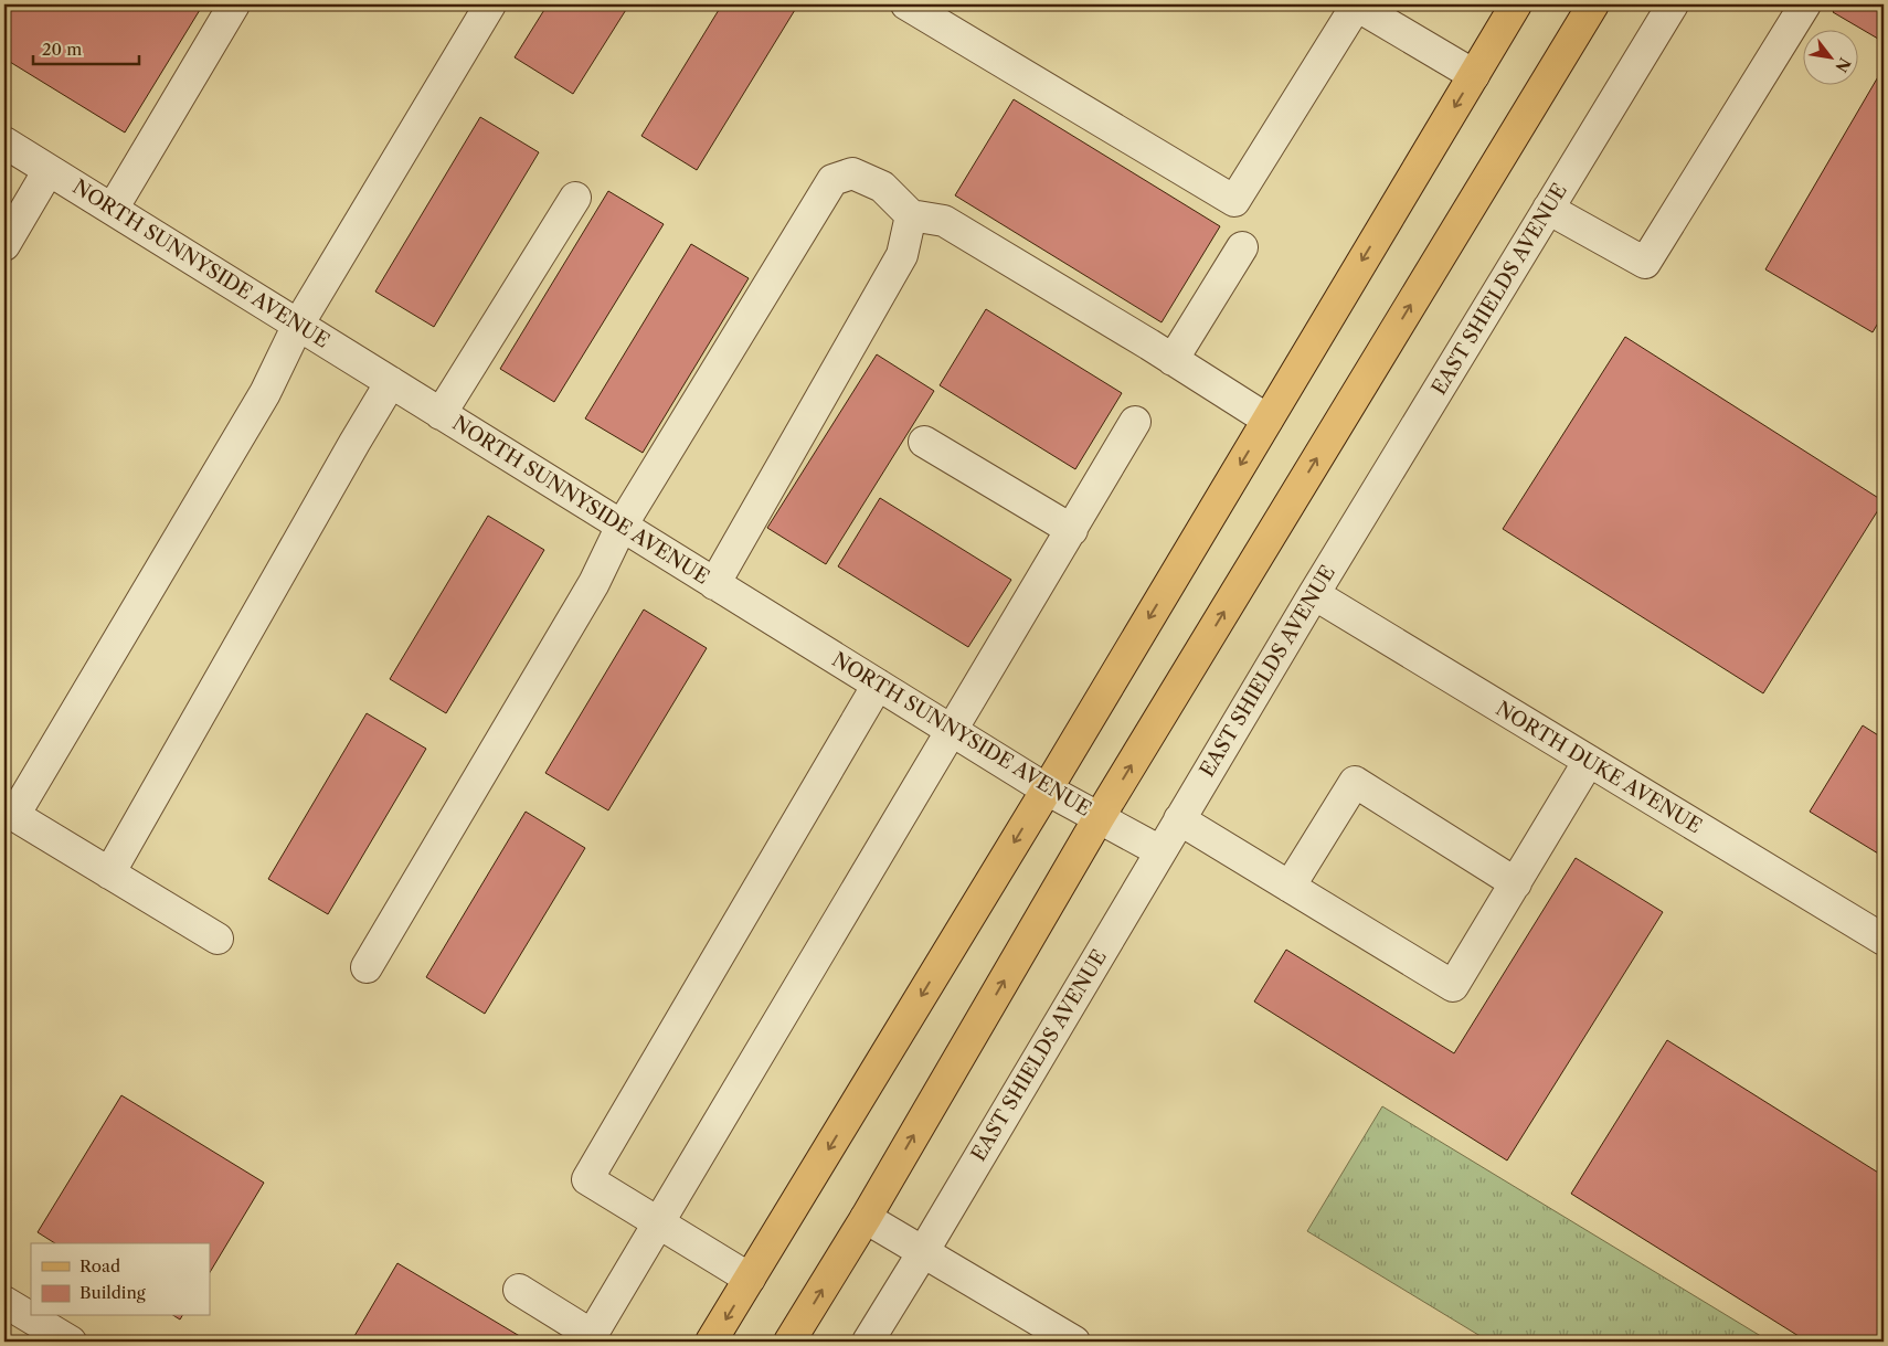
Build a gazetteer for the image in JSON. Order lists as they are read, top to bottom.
{
  "streets": {
    "street": ["NORTH SUNNYSIDE AVENUE", "EAST SHIELDS AVENUE", "NORTH DUKE AVENUE"]
  },
  "crossings": [
    ["NORTH SUNNYSIDE AVENUE", "EAST SHIELDS AVENUE"],
    ["EAST SHIELDS AVENUE", "NORTH DUKE AVENUE"]
  ],
  "legend": ["Road", "Building"],
  "scale_bar": "20 m",
  "north": "bottom right"
}
